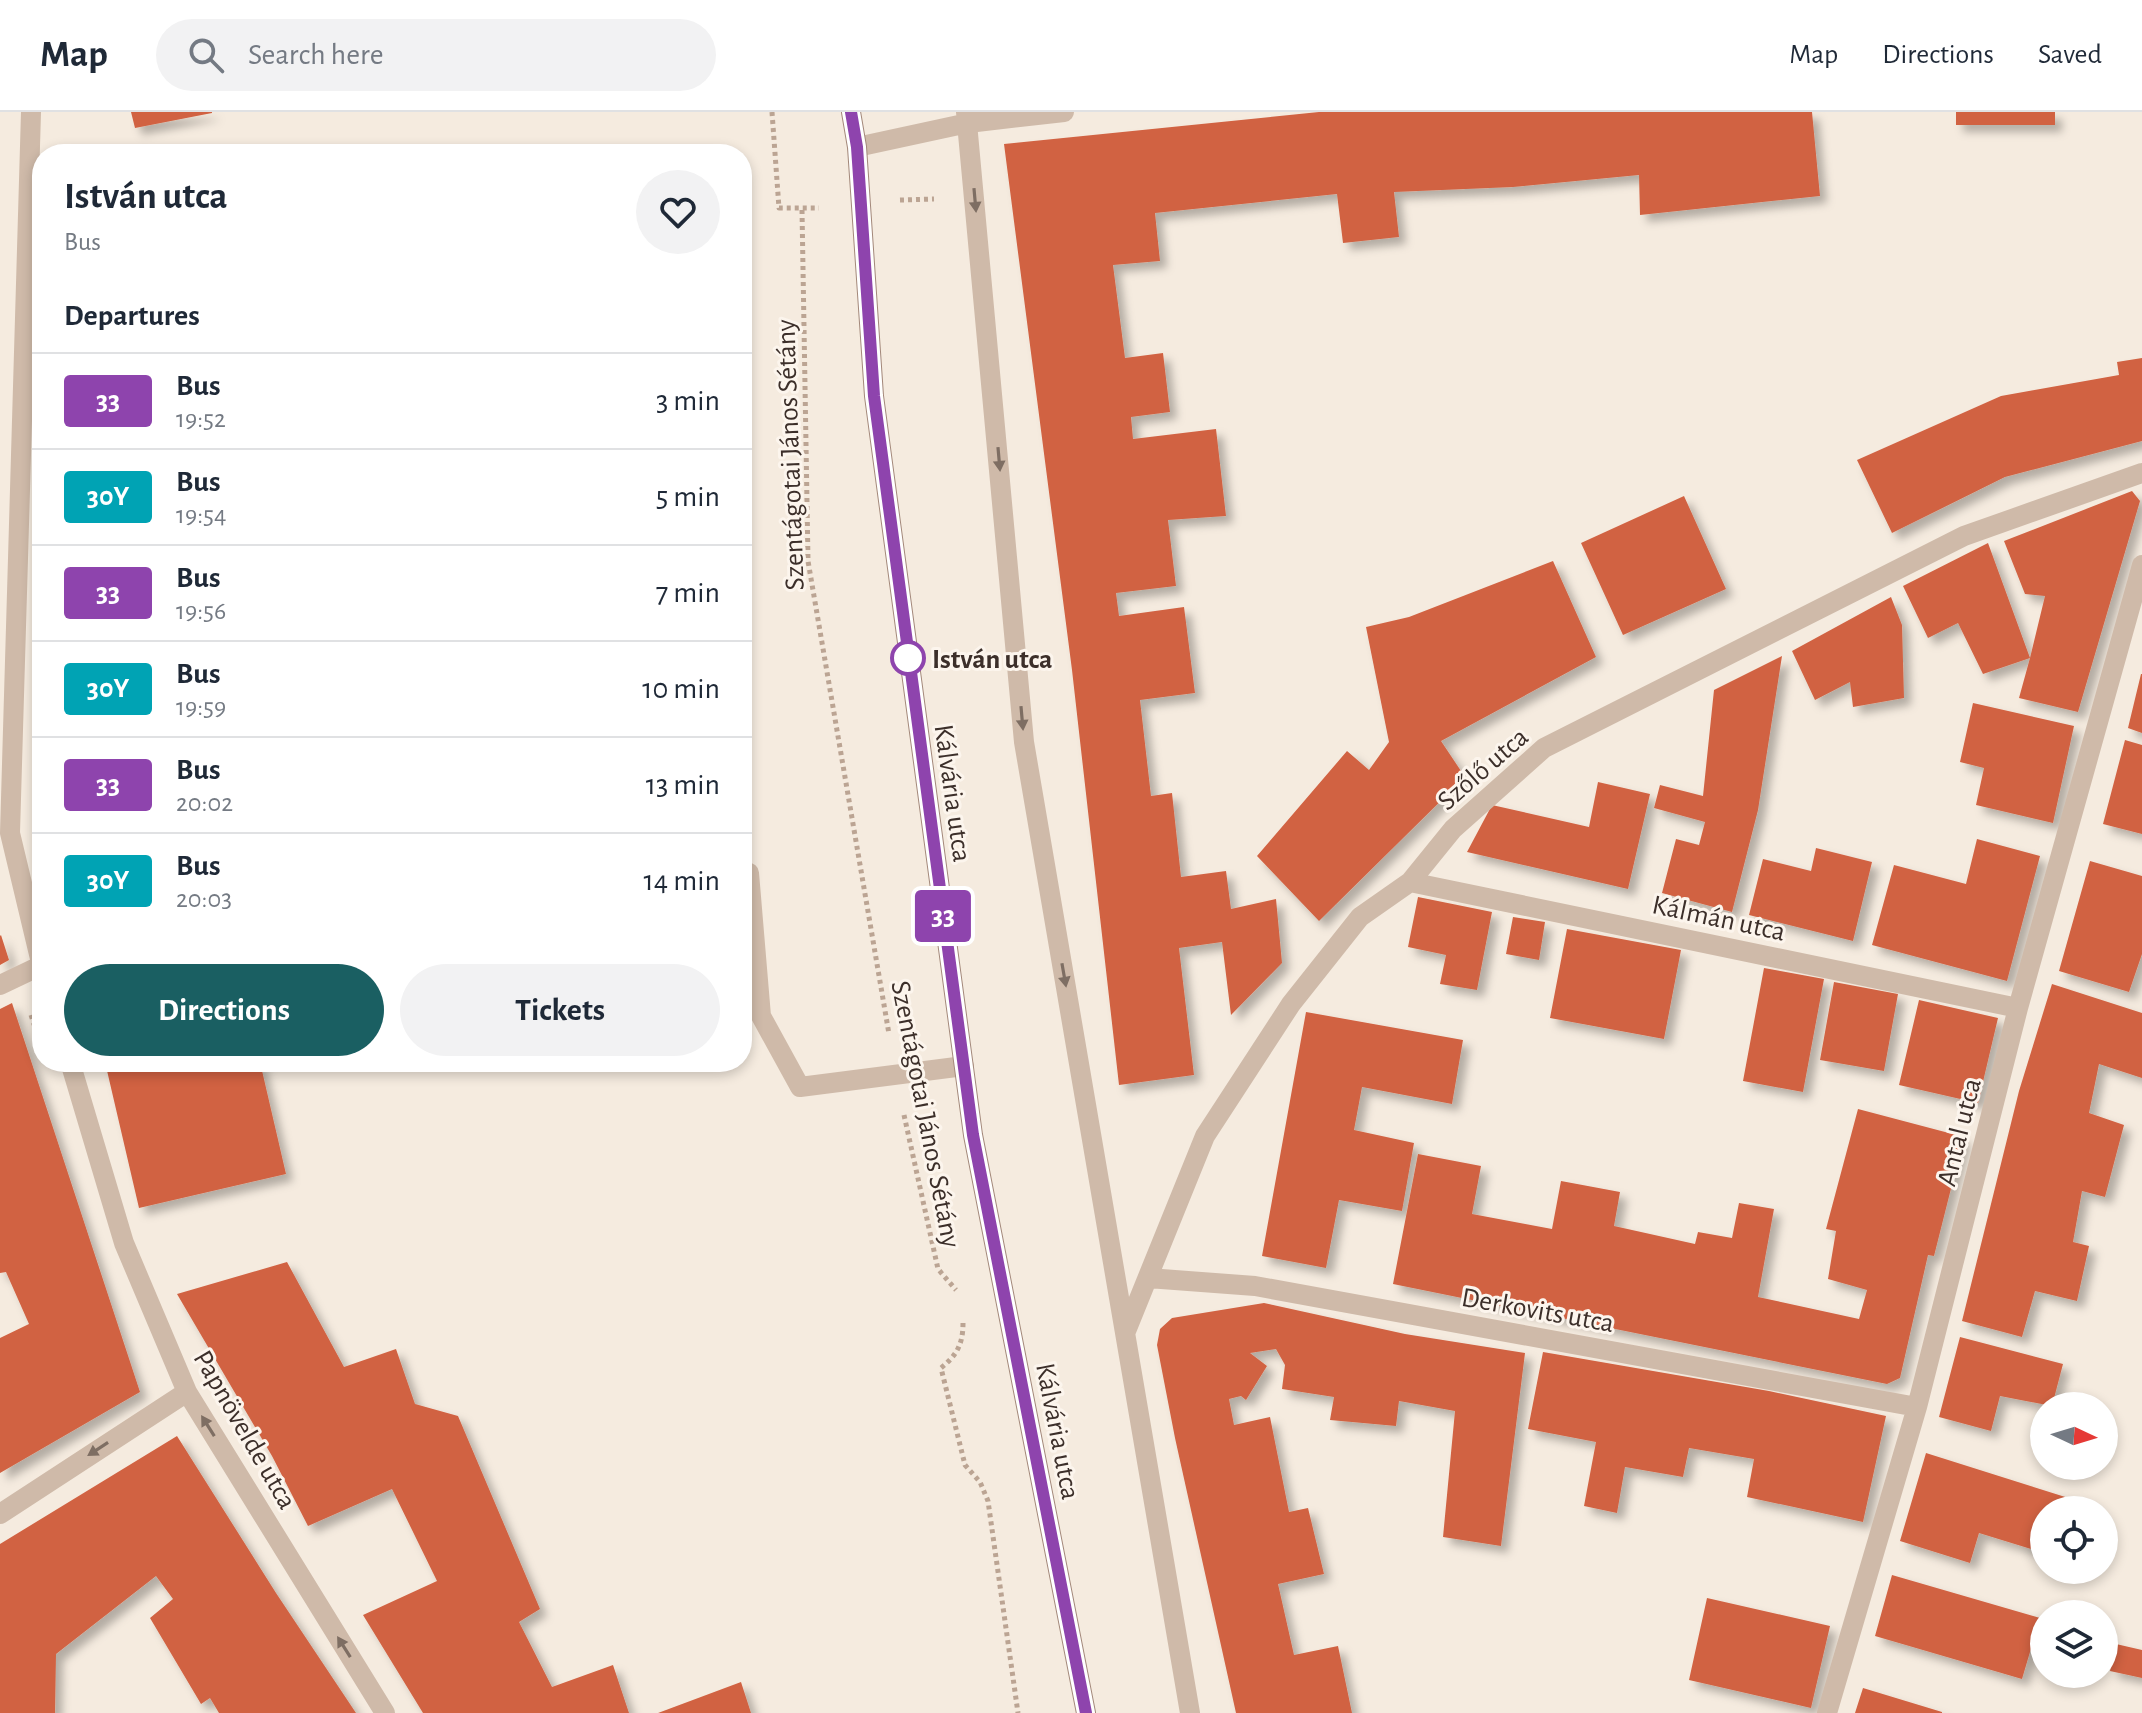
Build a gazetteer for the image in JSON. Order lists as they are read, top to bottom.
{
  "streets": {
    "street": [
      "Szőlő utca",
      "Kálvária utca",
      "Kálmán utca",
      "Antal utca",
      "Derkovits utca",
      "Papnövelde utca"
    ],
    "path": ["Szentágotai János Sétány"]
  },
  "crossings": [
    ["Szőlő utca", "Kálmán utca"],
    ["Szőlő utca", "Derkovits utca"],
    ["Kálmán utca", "Antal utca"],
    ["Antal utca", "Derkovits utca"]
  ],
  "one_way": ["Papnövelde utca"],
  "places": ["István utca"],
  "lines": ["bus line 33"],
  "north": "right",
  "page": {
    "header": "Map",
    "search": "Search here",
    "nav": ["Map", "Directions", "Saved"],
    "on_map": "33",
    "heading": [
      ["István utca", "Bus"],
      "Departures"
    ],
    "list": [
      {
        "mark": "33",
        "name": "Bus",
        "note": "19:52",
        "value": "3 min"
      },
      {
        "mark": "30Y",
        "name": "Bus",
        "note": "19:54",
        "value": "5 min"
      },
      {
        "mark": "33",
        "name": "Bus",
        "note": "19:56",
        "value": "7 min"
      },
      {
        "mark": "30Y",
        "name": "Bus",
        "note": "19:59",
        "value": "10 min"
      },
      {
        "mark": "33",
        "name": "Bus",
        "note": "20:02",
        "value": "13 min"
      },
      {
        "mark": "30Y",
        "name": "Bus",
        "note": "20:03",
        "value": "14 min"
      }
    ],
    "buttons": ["Directions", "Tickets"]
  }
}
